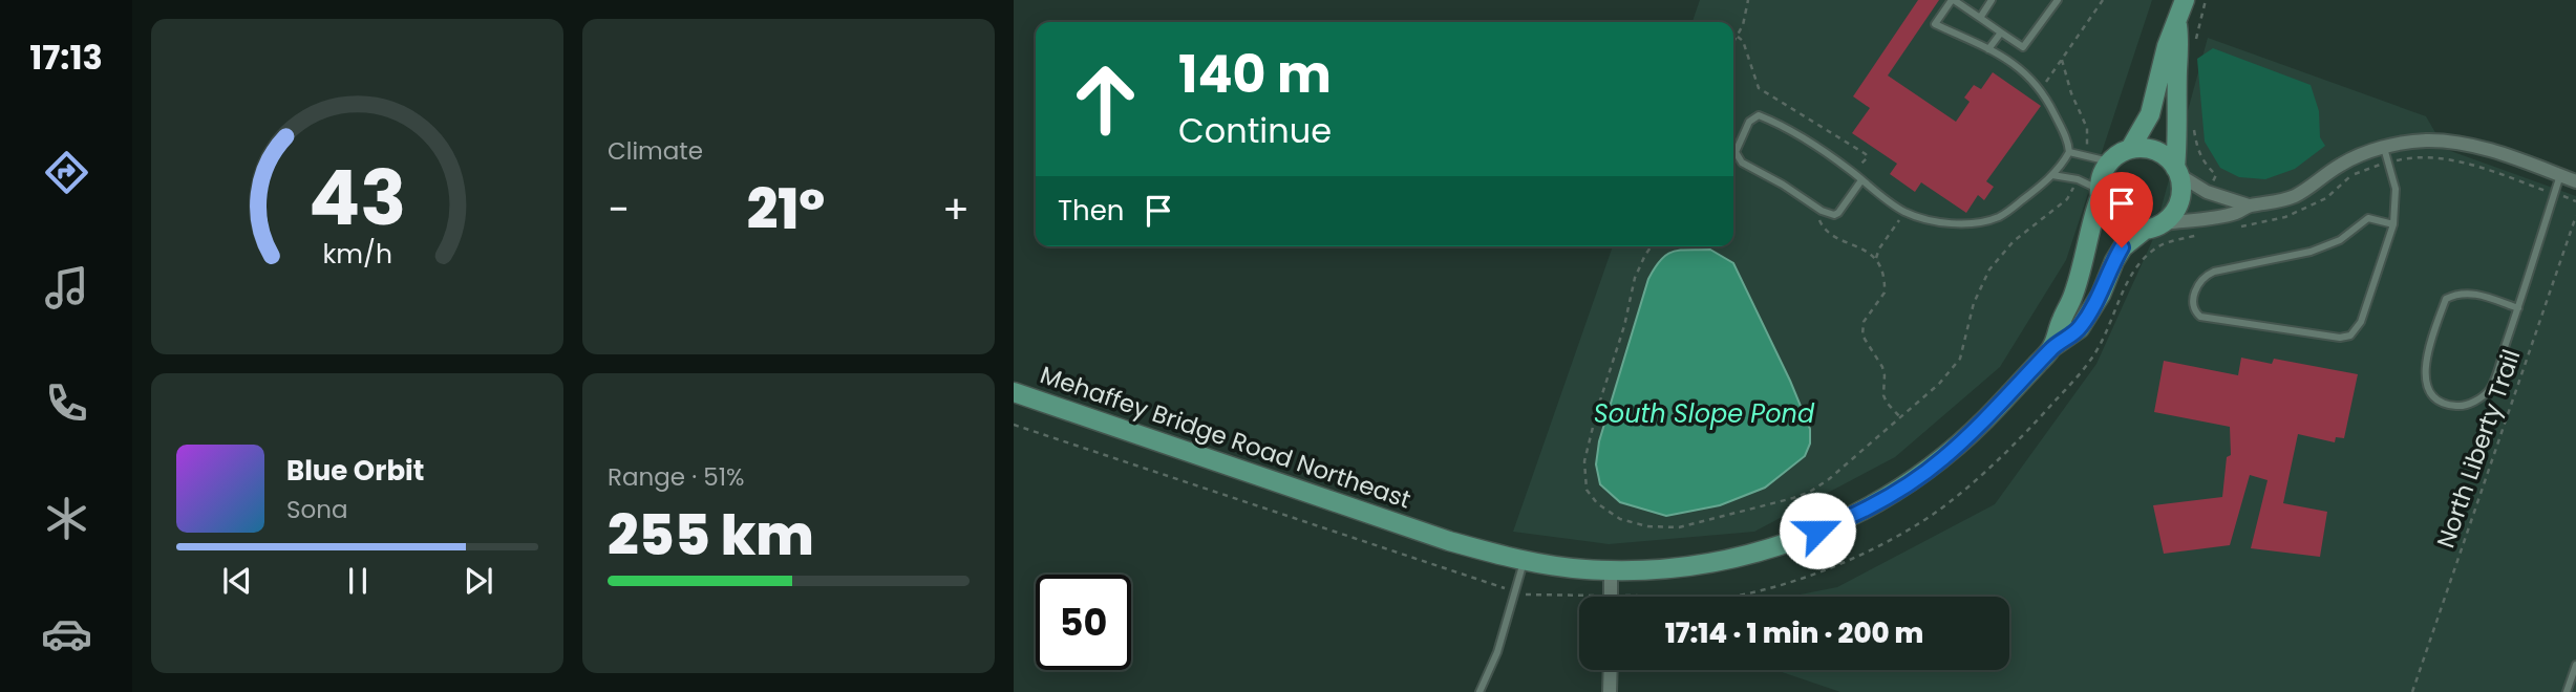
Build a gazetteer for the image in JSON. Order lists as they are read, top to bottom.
{
  "streets": {
    "main road": ["Mehaffey Bridge Road Northeast"],
    "path": ["North Liberty Trail"]
  },
  "water": ["South Slope Pond"],
  "page": {
    "tabs": "17:13",
    "tile": [
      "Climate",
      ["Range · 51%", "255 km"]
    ],
    "turn": ["140 m", "Continue"],
    "then": "Then",
    "heat": ["−", "21°", "+"],
    "song": ["Blue Orbit", "Sona"],
    "limit": "50",
    "trip": "17:14 · 1 min · 200 m",
    "gauge": ["43", "km/h"]
  }
}
